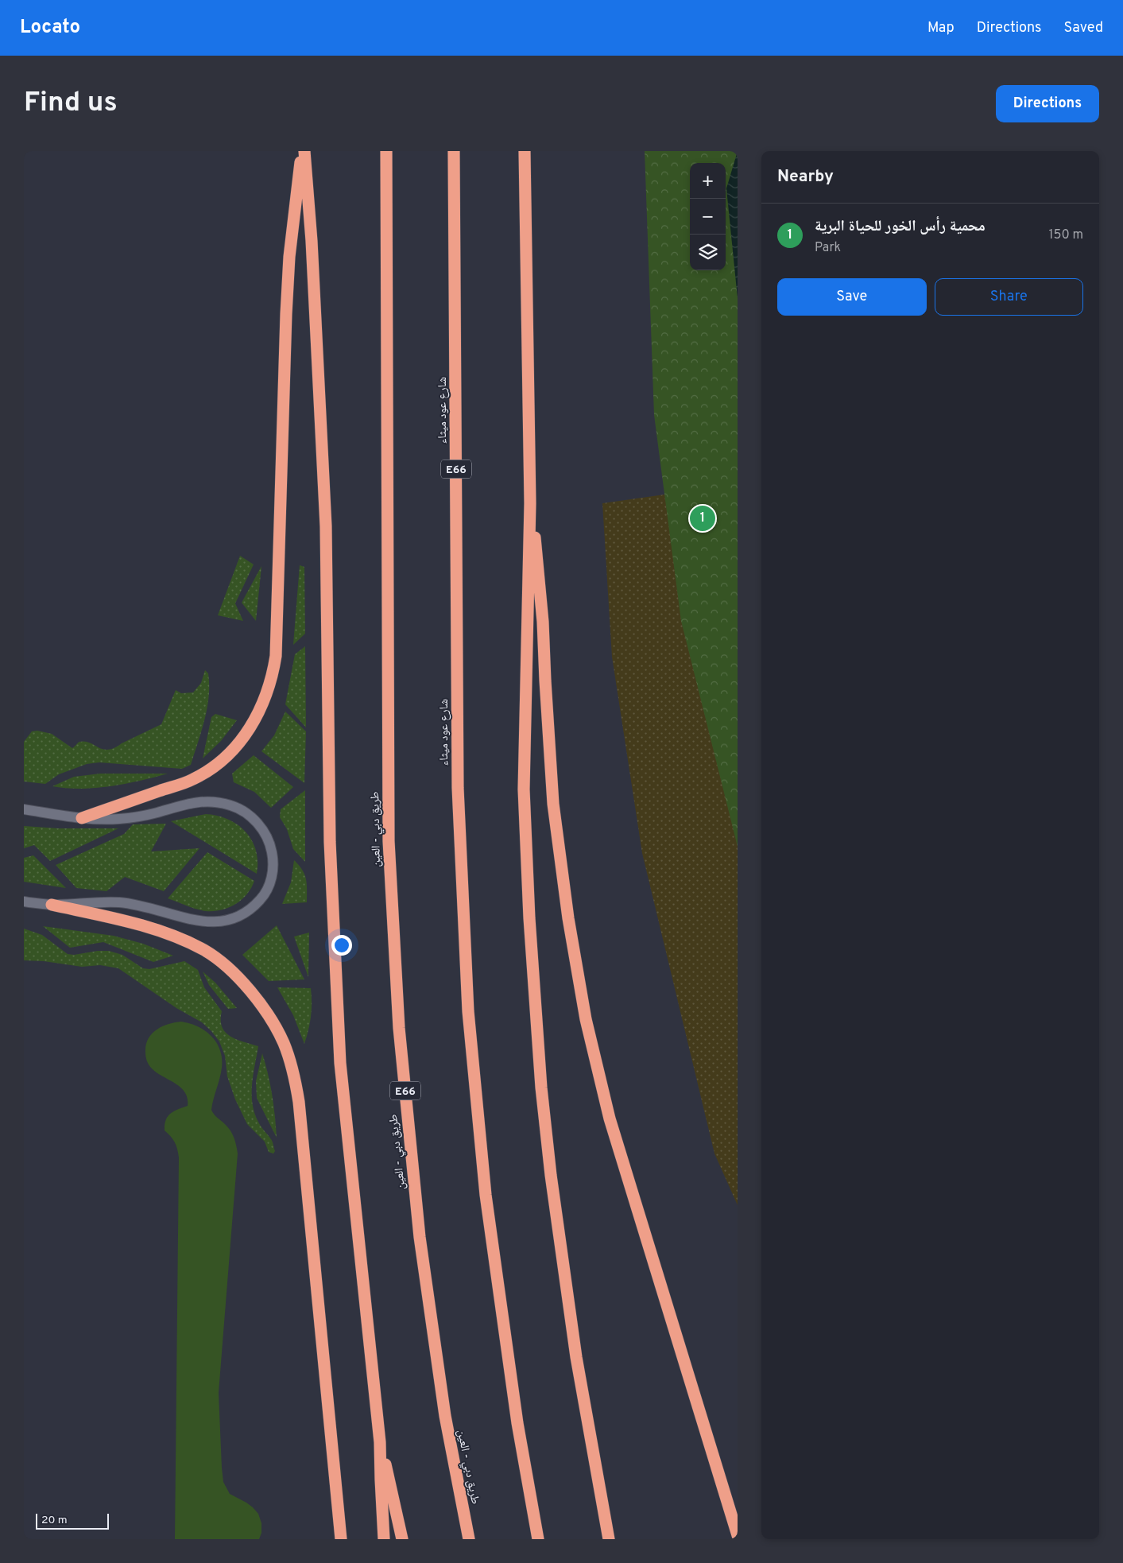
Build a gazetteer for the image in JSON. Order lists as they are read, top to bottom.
{
  "streets": {
    "highway": ["شارع عود ميثاء", "E66", "طريق دبي - العين"]
  },
  "scale_bar": "20 m",
  "page": {
    "header": "Locato",
    "nav": ["Map", "Directions", "Saved"],
    "buttons": [
      "Directions",
      ["Save", "Share"]
    ],
    "title": "Find us",
    "heading": "Nearby",
    "map_buttons": ["+", "−"],
    "list": [
      {
        "mark": "1",
        "name": "محمية رأس الخور للحياة البرية",
        "note": "Park",
        "value": "150 m"
      }
    ],
    "pins": "1",
    "scale": "20 m"
  }
}
